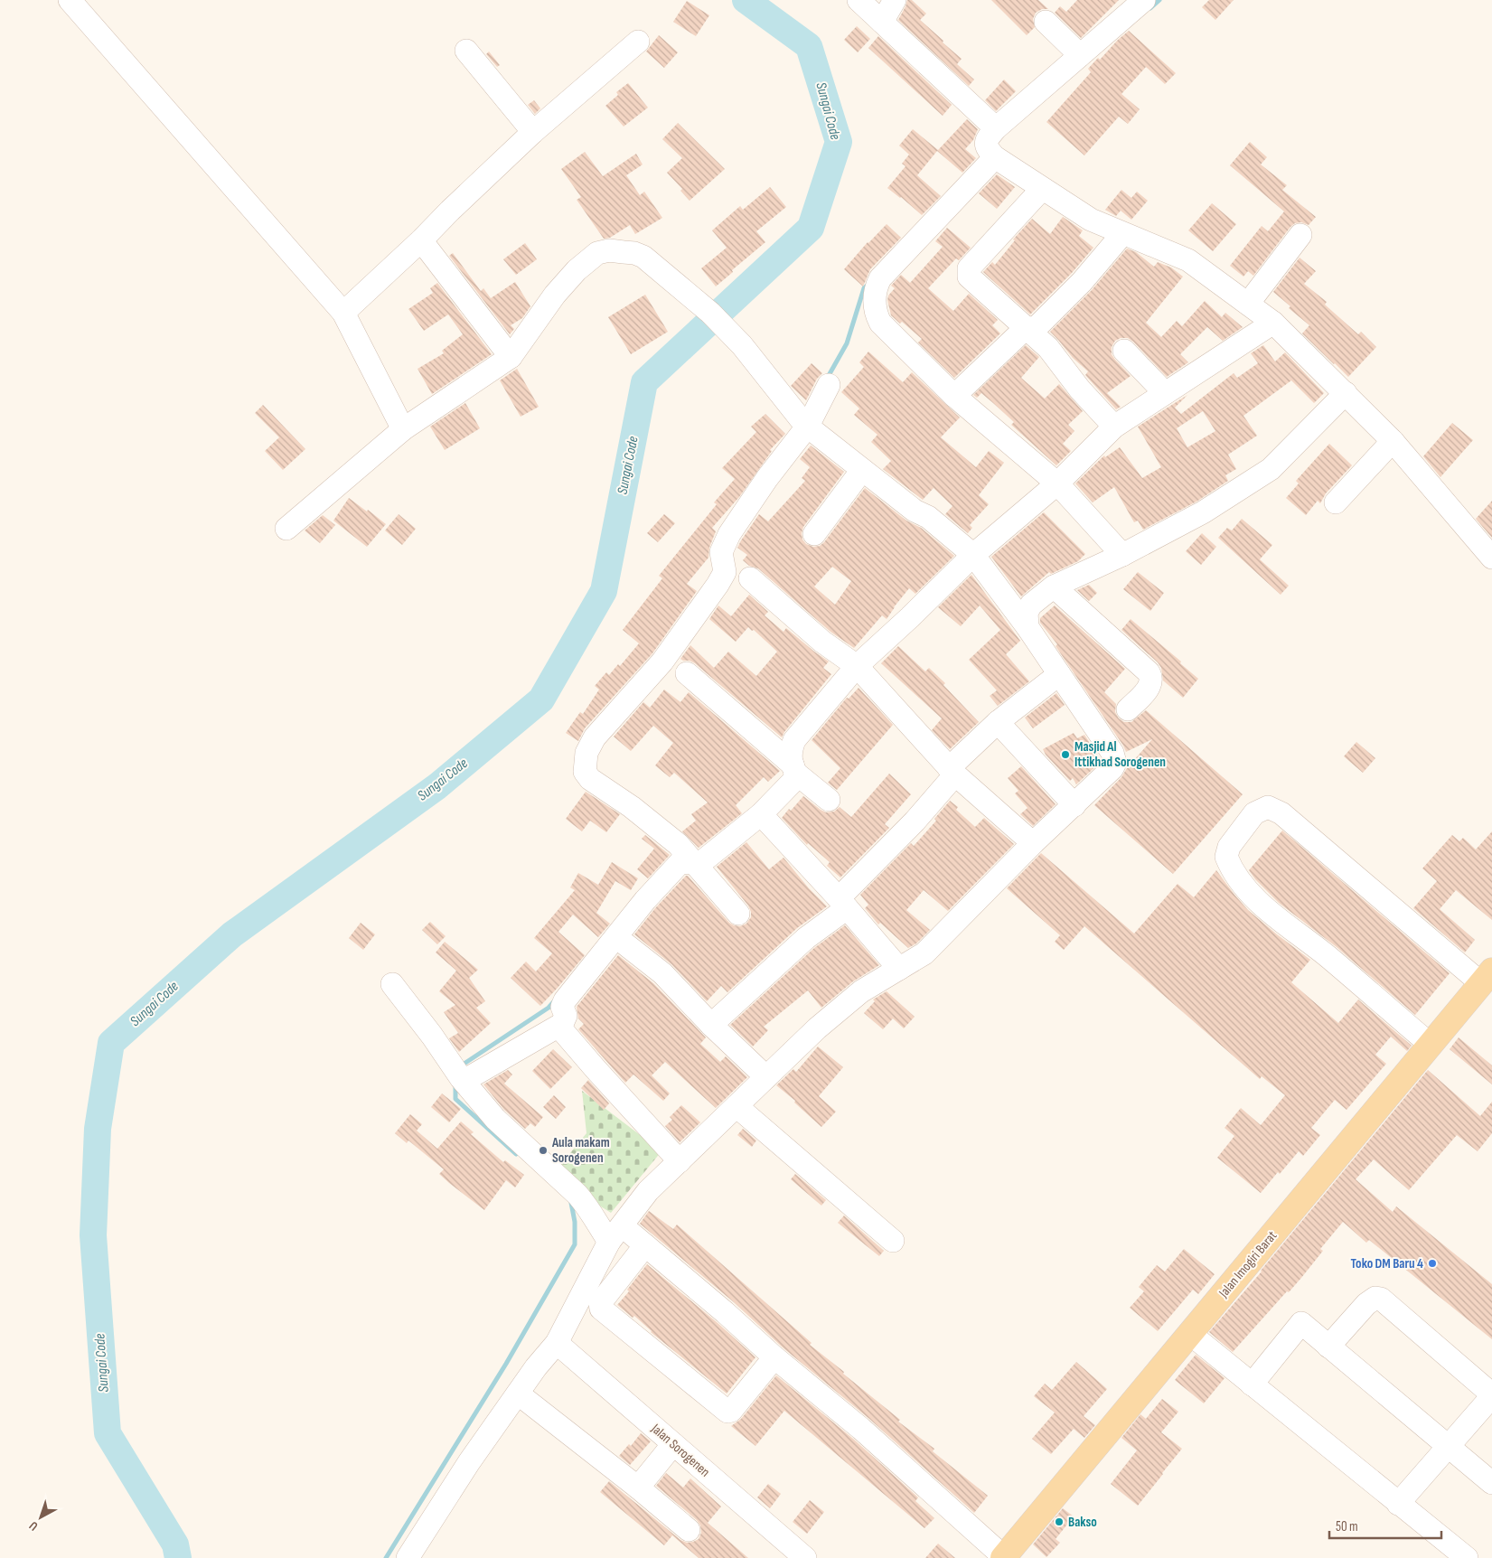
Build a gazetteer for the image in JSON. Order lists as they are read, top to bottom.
{
  "streets": {
    "main road": ["Jalan Imogiri Barat"],
    "street": ["Jalan Sorogenen"]
  },
  "water": ["Sungai Code"],
  "places": [
    "Masjid Al Ittikhad Sorogenen",
    "Aula makam Sorogenen",
    "Toko DM Baru 4",
    "Bakso"
  ],
  "scale_bar": "50 m",
  "north": "bottom left"
}
